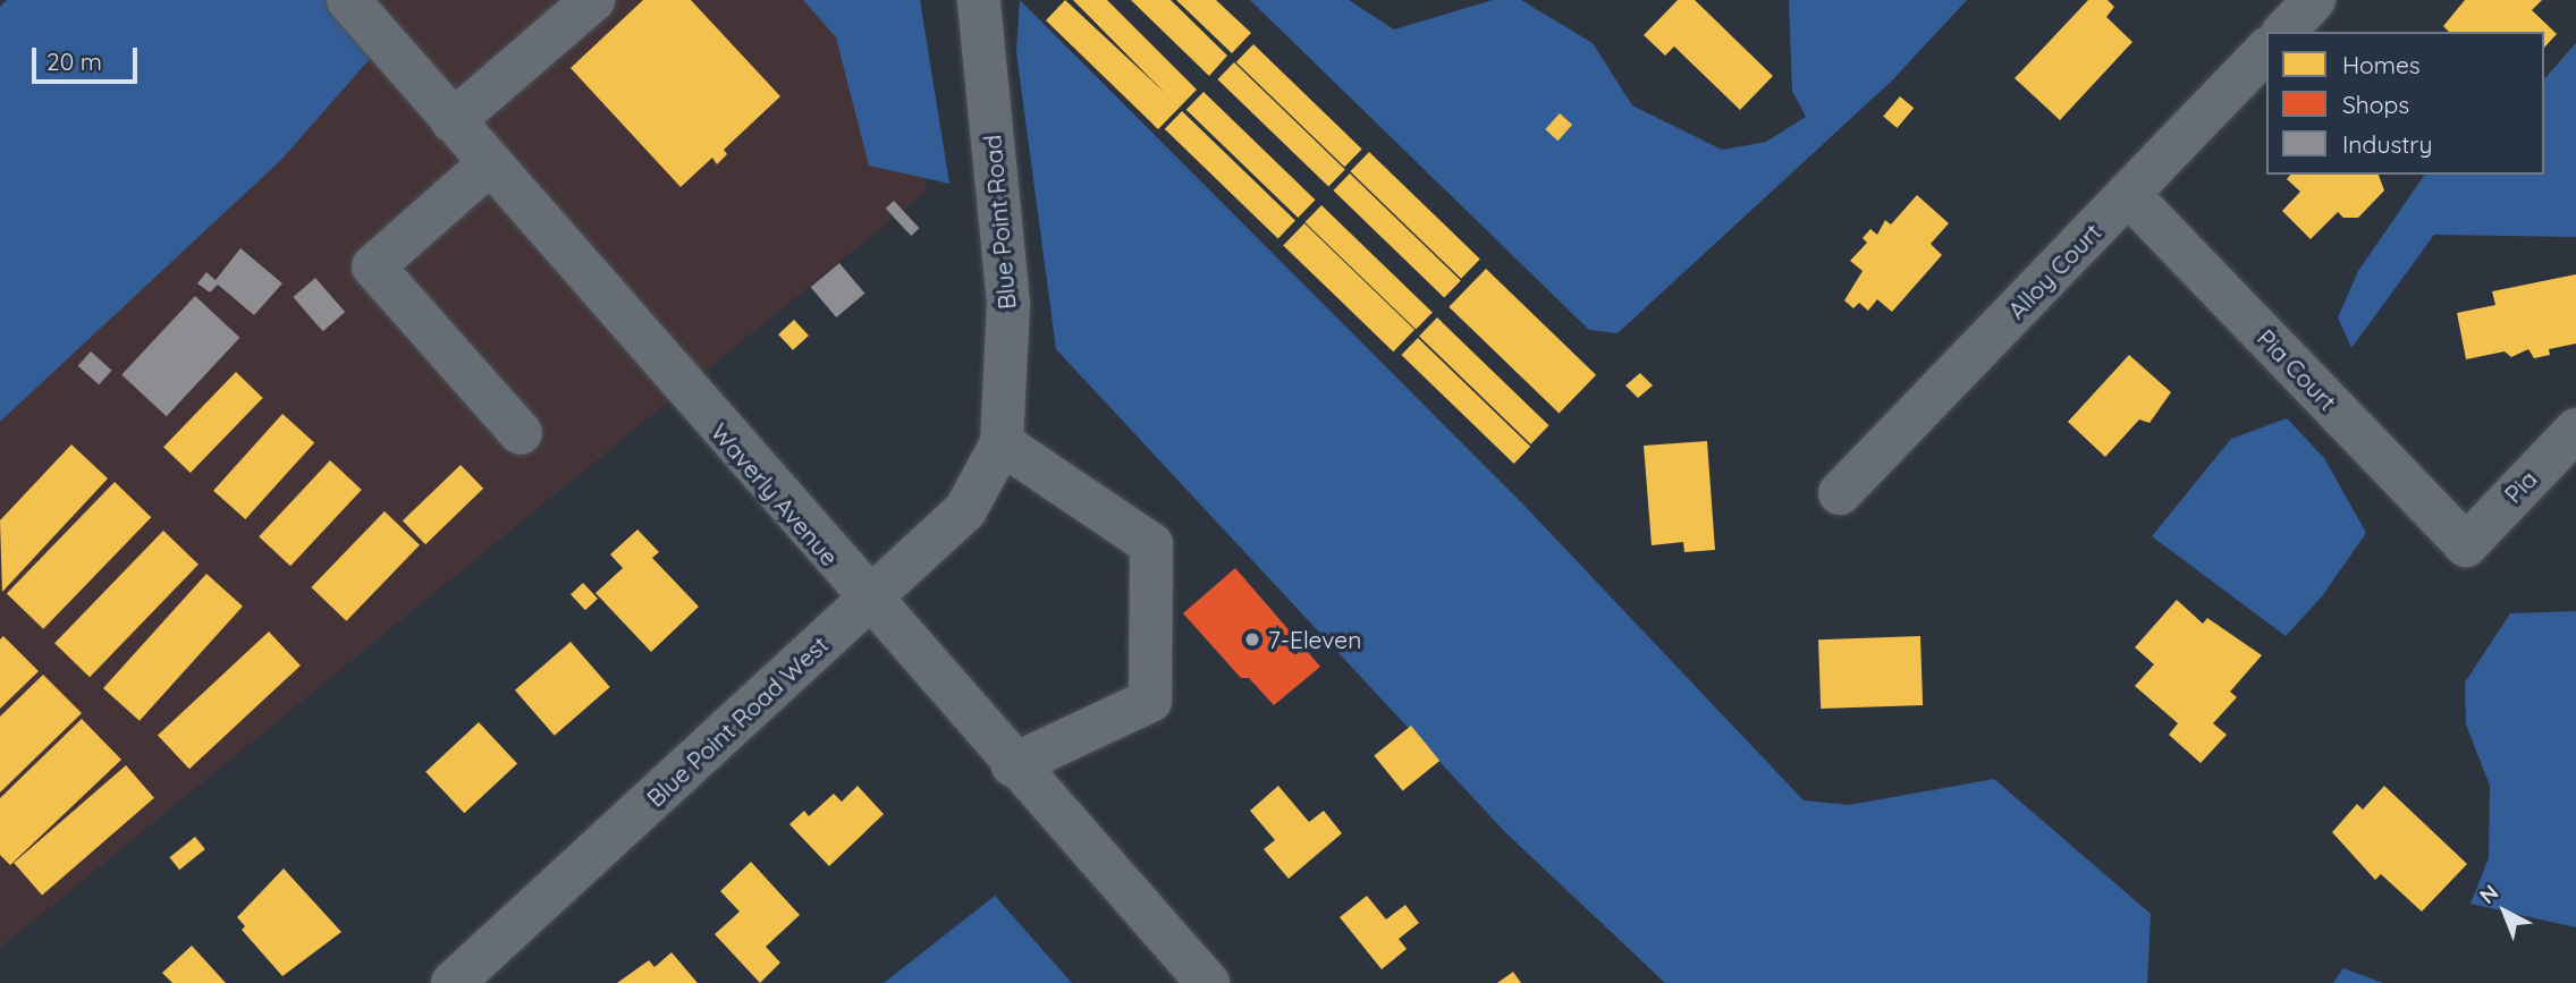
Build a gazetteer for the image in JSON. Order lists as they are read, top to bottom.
{
  "streets": {
    "street": [
      "Blue Point Road",
      "Alloy Court",
      "Pia Court",
      "Pia",
      "Waverly Avenue",
      "Blue Point Road West"
    ]
  },
  "crossings": [
    ["Blue Point Road", "Blue Point Road West"],
    ["Alloy Court", "Pia Court"],
    ["Pia Court", "Pia"],
    ["Waverly Avenue", "Blue Point Road West"]
  ],
  "places": ["7-Eleven"],
  "legend": ["Homes", "Shops", "Industry"],
  "scale_bar": "20 m",
  "north": "top left"
}
